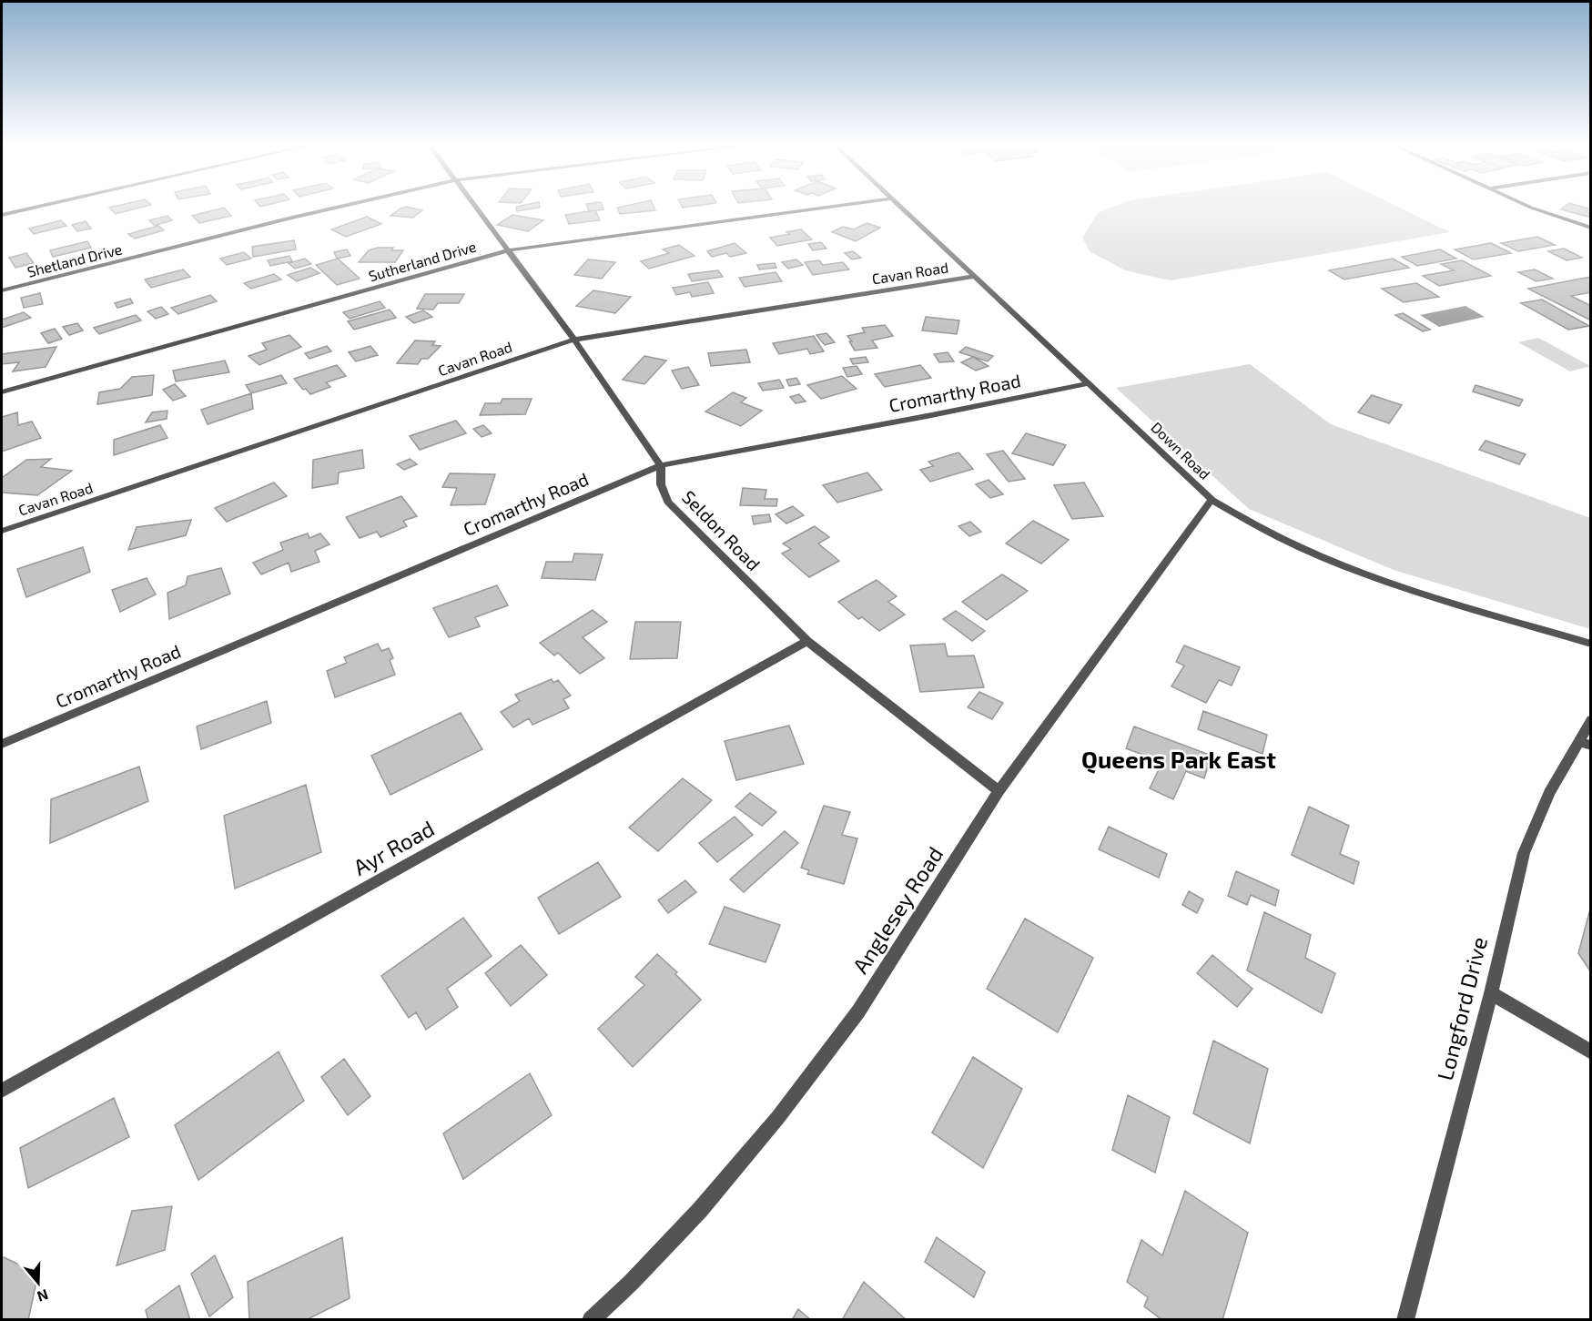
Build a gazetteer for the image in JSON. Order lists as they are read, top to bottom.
{
  "streets": {
    "street": [
      "Shetland Drive",
      "Sutherland Drive",
      "Cavan Road",
      "Cromarthy Road",
      "Down Road",
      "Seldon Road",
      "Ayr Road",
      "Anglesey Road",
      "Longford Drive"
    ]
  },
  "crossings": [
    ["Sutherland Drive", "Seldon Road"],
    ["Cavan Road", "Down Road"],
    ["Cavan Road", "Seldon Road"],
    ["Cromarthy Road", "Down Road"],
    ["Cromarthy Road", "Seldon Road"],
    ["Down Road", "Anglesey Road"],
    ["Seldon Road", "Ayr Road"],
    ["Seldon Road", "Anglesey Road"]
  ],
  "districts": ["Queens Park East"],
  "north": "bottom"
}
